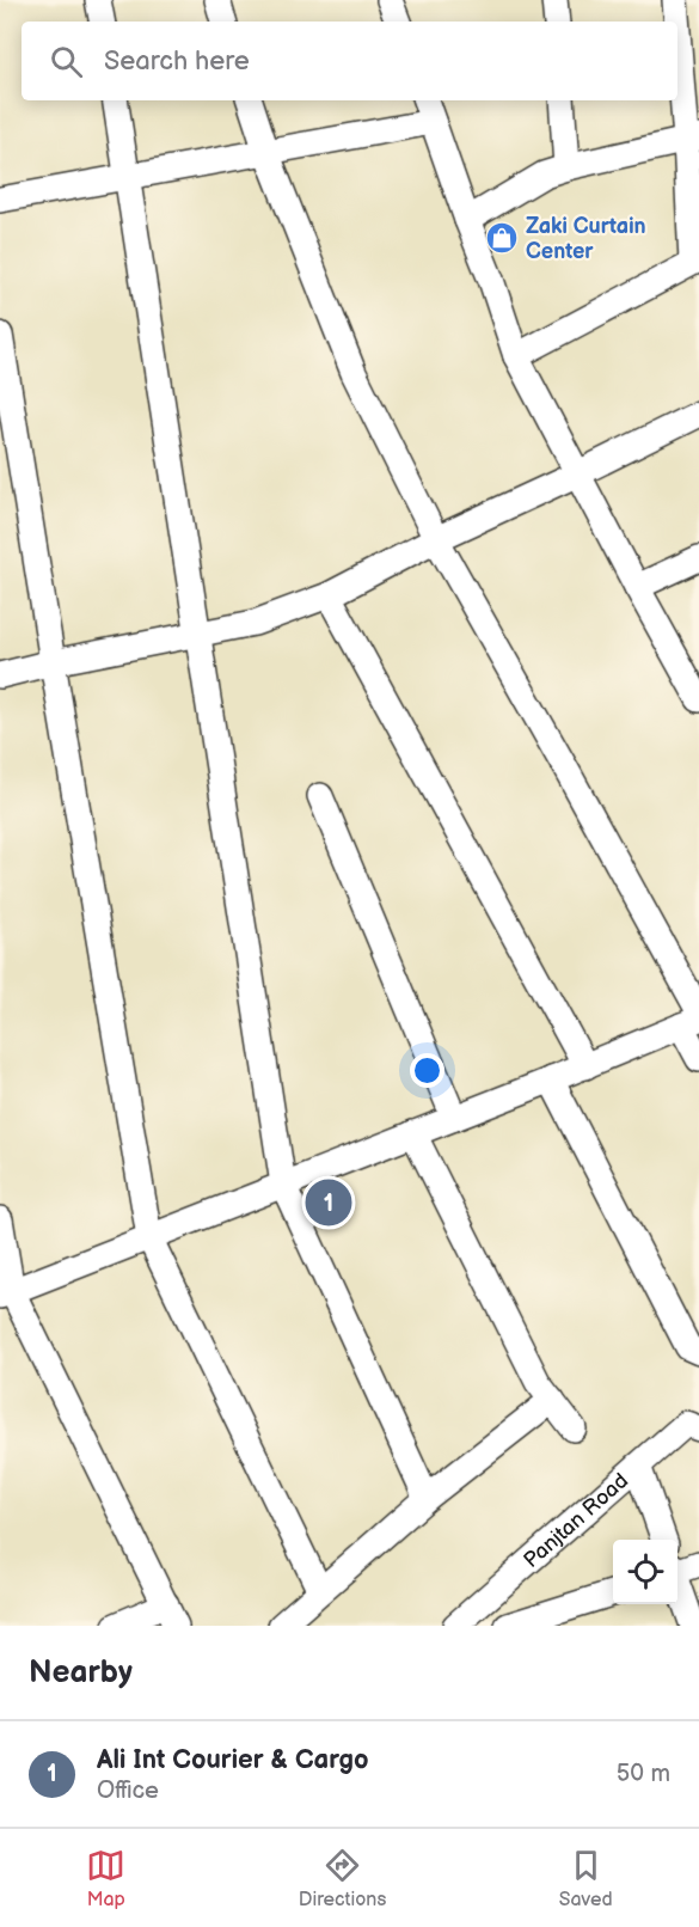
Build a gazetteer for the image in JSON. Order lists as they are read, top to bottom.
{
  "streets": {
    "street": ["Panjtan Road"]
  },
  "places": {
    "shop": ["Zaki Curtain Center"]
  },
  "page": {
    "search": "Search here",
    "pins": "1",
    "heading": "Nearby",
    "list": [
      {
        "mark": "1",
        "name": "Ali Int Courier & Cargo",
        "note": "Office",
        "value": "50 m"
      }
    ],
    "nav": ["Map", "Directions", "Saved"]
  }
}
